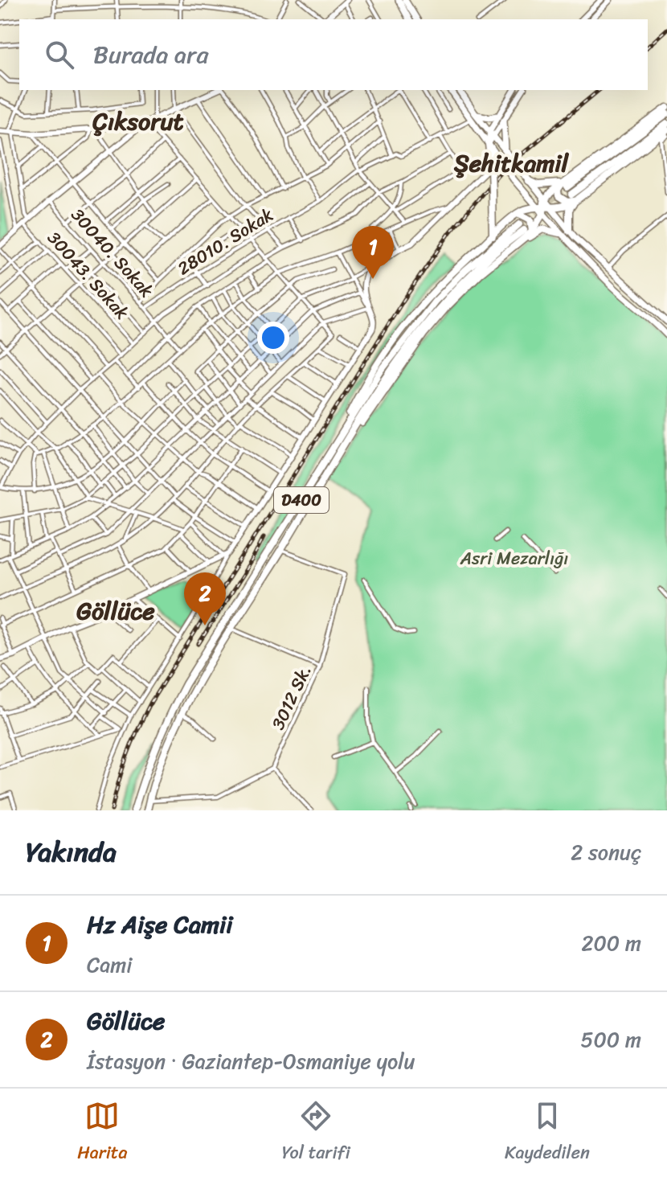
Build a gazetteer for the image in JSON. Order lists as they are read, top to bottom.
{
  "streets": {
    "highway": ["D400"],
    "street": [
      "28010. Sokak",
      "30040. Sokak",
      "30043. Sokak",
      "3012 Sk."
    ]
  },
  "crossings": [
    ["28010. Sokak", "30040. Sokak"],
    ["D400", "3012 Sk."]
  ],
  "districts": ["Çıksorut", "Şehitkamil", "Göllüce"],
  "parks": ["Asri Mezarlığı"],
  "page": {
    "search": "Burada ara",
    "pins": ["1", "2"],
    "heading": ["Yakında", "2 sonuç"],
    "list": [
      {
        "mark": "1",
        "name": "Hz Aişe Camii",
        "note": "Cami",
        "value": "200 m"
      },
      {
        "mark": "2",
        "name": "Göllüce",
        "note": "İstasyon · Gaziantep-Osmaniye yolu",
        "value": "500 m"
      }
    ],
    "nav": ["Harita", "Yol tarifi", "Kaydedilen"]
  }
}
